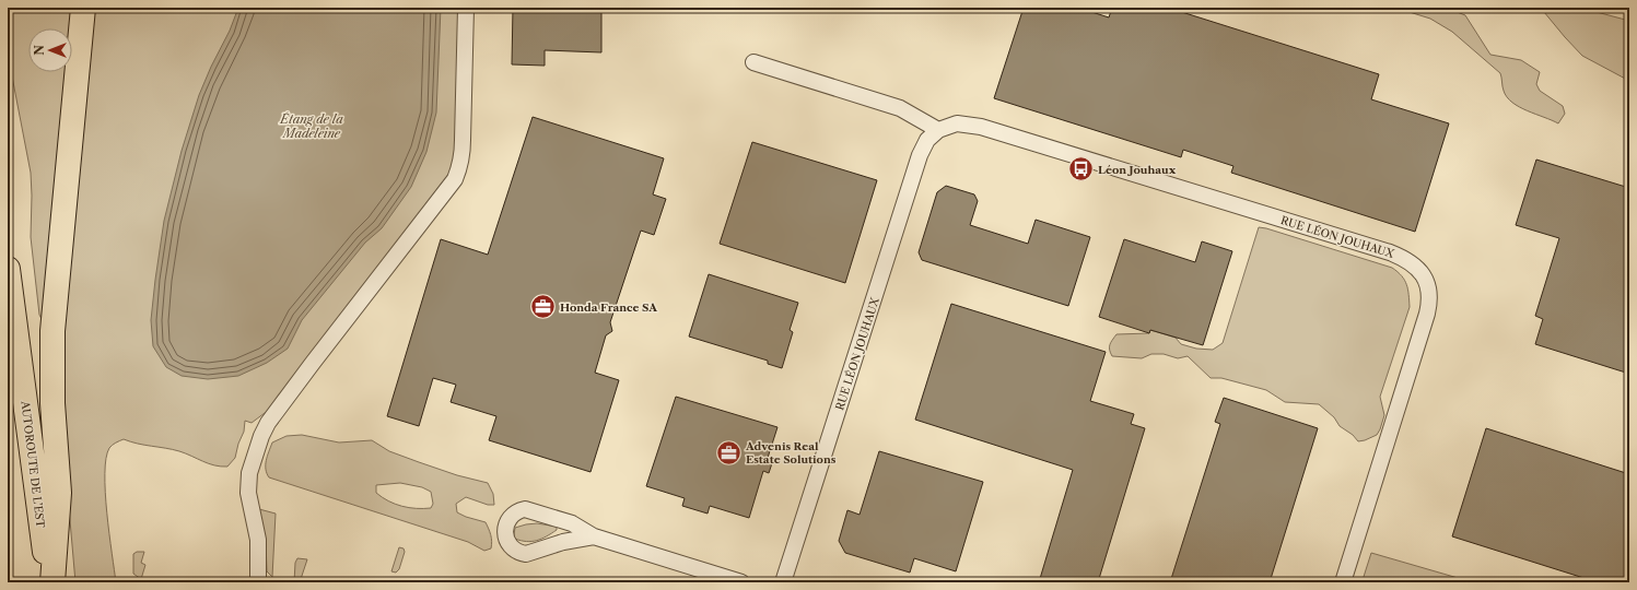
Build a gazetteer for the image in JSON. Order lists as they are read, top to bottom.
{
  "streets": {
    "highway": ["AUTOROUTE DE L’EST"],
    "street": ["RUE LÉON JOUHAUX"]
  },
  "water": ["Étang de la Madeleine"],
  "places": {
    "bus stop": ["Léon Jouhaux"],
    "office": ["Honda France SA", "Advenis Real Estate Solutions"]
  },
  "north": "left"
}
